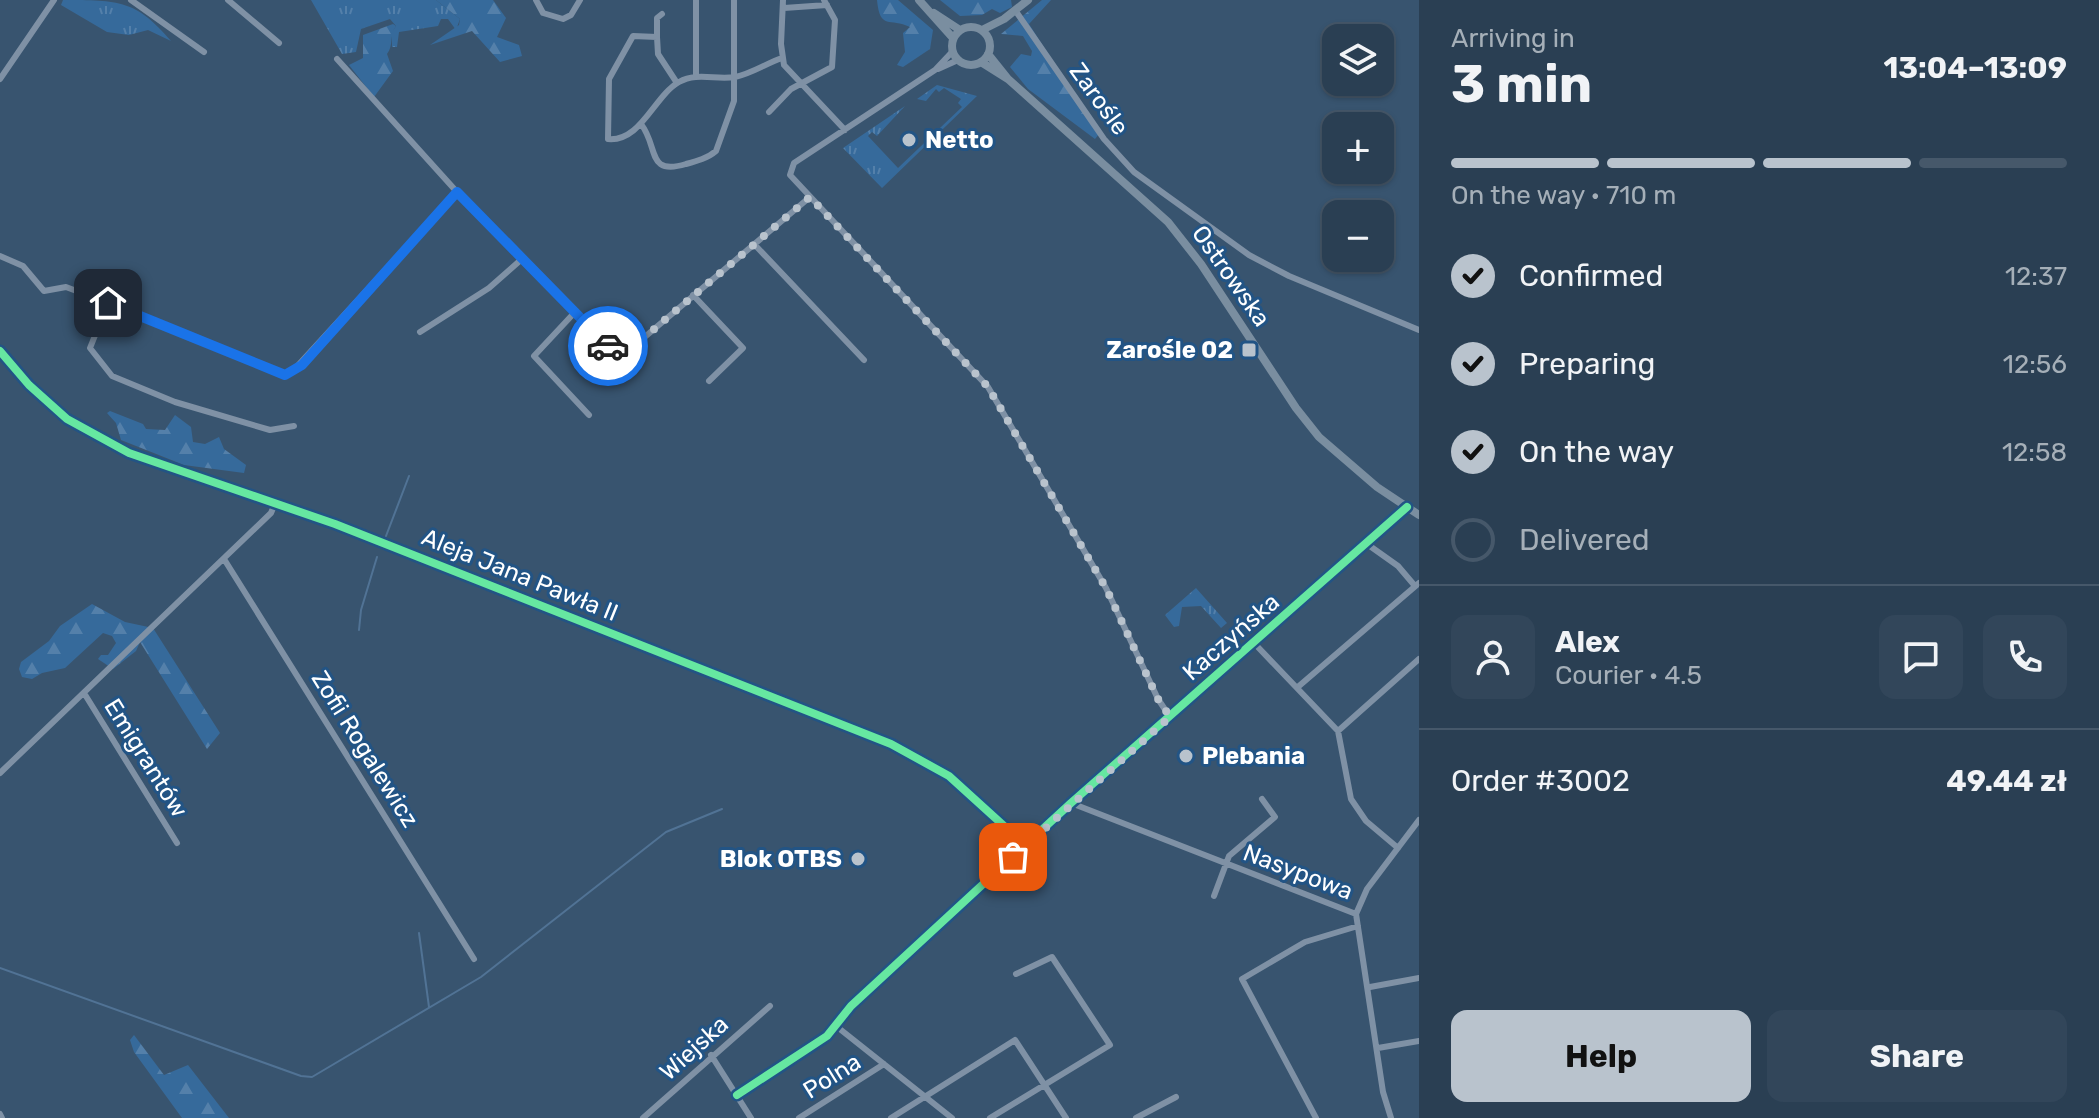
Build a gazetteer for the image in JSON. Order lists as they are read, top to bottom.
{
  "streets": {
    "street": [
      "Zarośle",
      "Ostrowska",
      "Aleja Jana Pawła II",
      "Kaczyńska",
      "Zofii Rogalewicz",
      "Emigrantów",
      "Nasypowa",
      "Wiejska",
      "Polna"
    ]
  },
  "crossings": [
    ["Ostrowska", "Kaczyńska"],
    ["Aleja Jana Pawła II", "Kaczyńska"],
    ["Kaczyńska", "Nasypowa"]
  ],
  "places": {
    "other": ["Netto", "Plebania", "Blok OTBS"],
    "transit": ["Zarośle 02"]
  },
  "page": {
    "heading": ["3 min", "Arriving in", "13:04–13:09"],
    "panel": [
      "Alex",
      "Courier · 4.5",
      "Order #3002",
      "49.44 zł"
    ],
    "map_buttons": ["+", "−"],
    "bar": "On the way · 710 m",
    "list": [
      ["Confirmed", "12:37"],
      ["Preparing", "12:56"],
      ["On the way", "12:58"],
      "Delivered"
    ],
    "buttons": ["Help", "Share"]
  }
}
